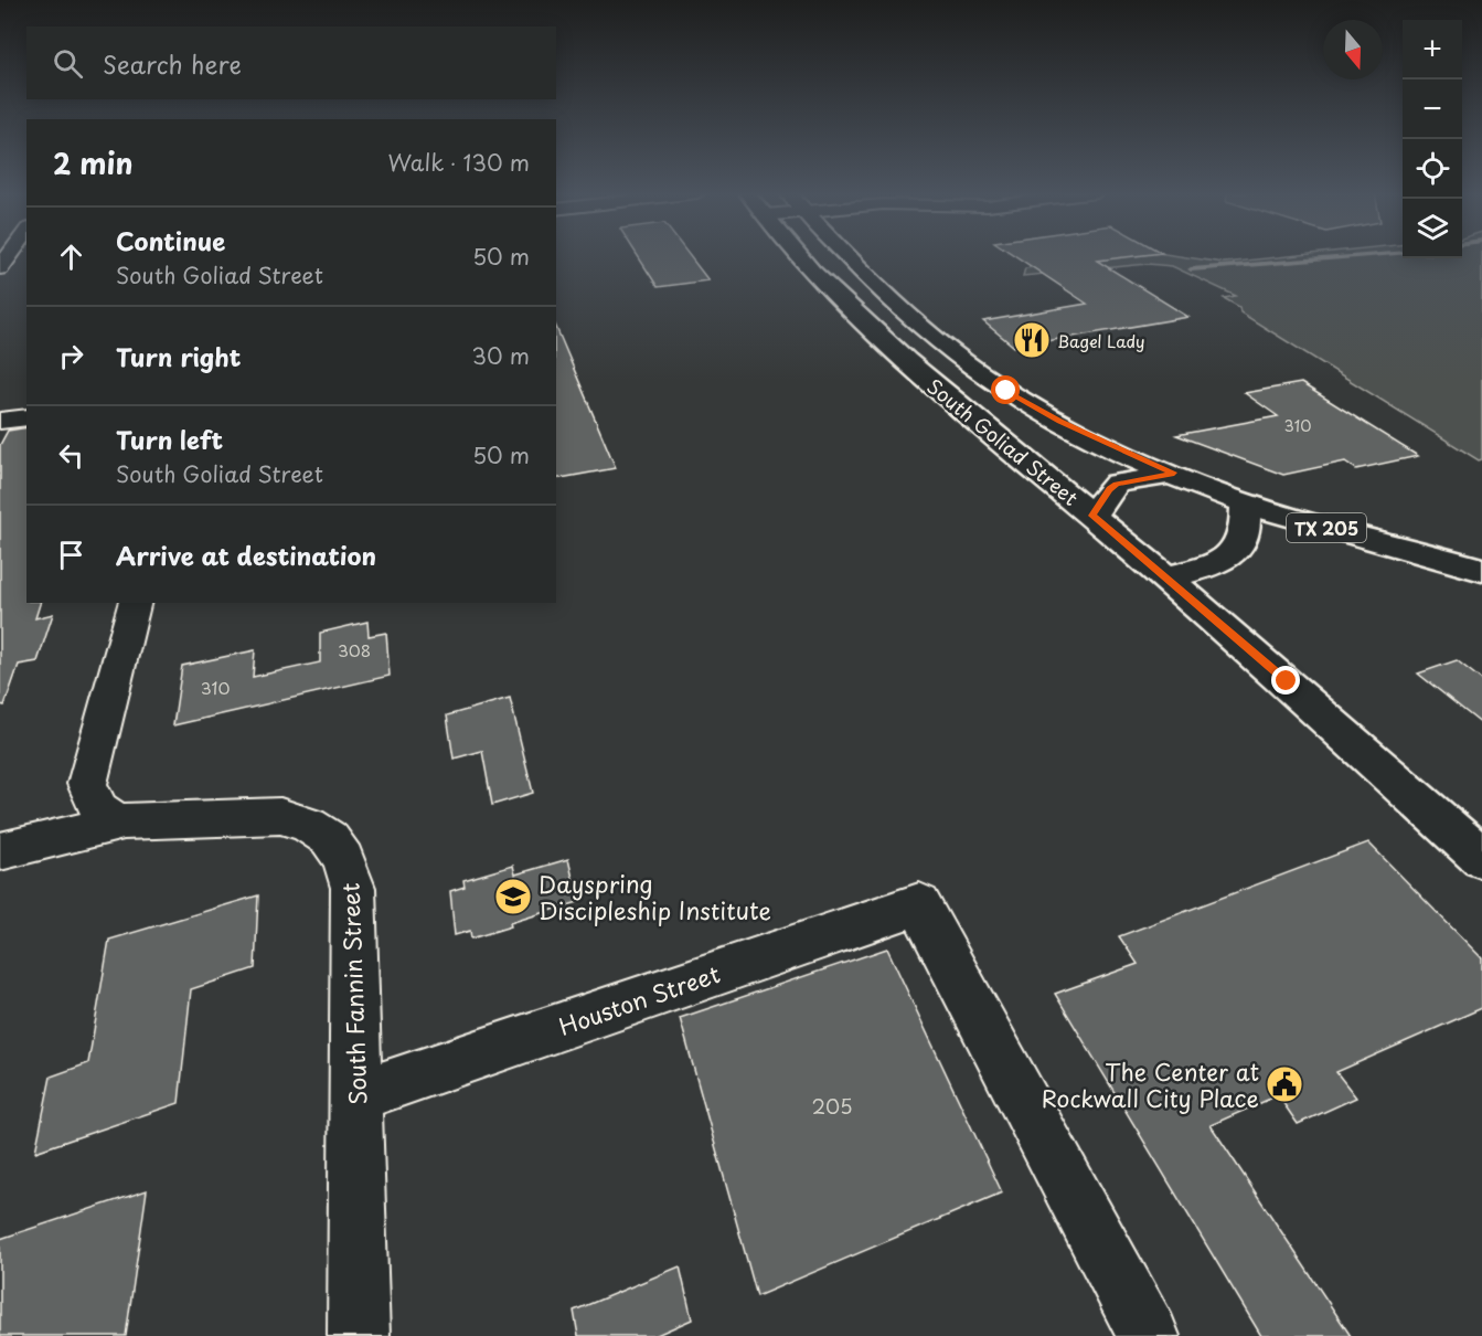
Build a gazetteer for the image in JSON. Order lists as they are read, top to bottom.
{
  "streets": {
    "main road": ["South Goliad Street", "TX 205"],
    "street": ["South Fannin Street", "Houston Street"]
  },
  "crossings": [
    ["South Goliad Street", "TX 205"],
    ["South Fannin Street", "Houston Street"]
  ],
  "places": {
    "restaurant": ["Bagel Lady"],
    "school or university": ["Dayspring Discipleship Institute"],
    "public building": ["The Center at Rockwall City Place"]
  },
  "house_numbers": [
    "310",
    "308",
    "310",
    "205"
  ],
  "north": "bottom",
  "page": {
    "map_buttons": ["+", "−"],
    "search": "Search here",
    "heading": ["2 min", "Walk · 130 m"],
    "list": [
      ["Continue", "South Goliad Street", "50 m"],
      ["Turn right", "30 m"],
      ["Turn left", "South Goliad Street", "50 m"],
      "Arrive at destination"
    ]
  }
}
